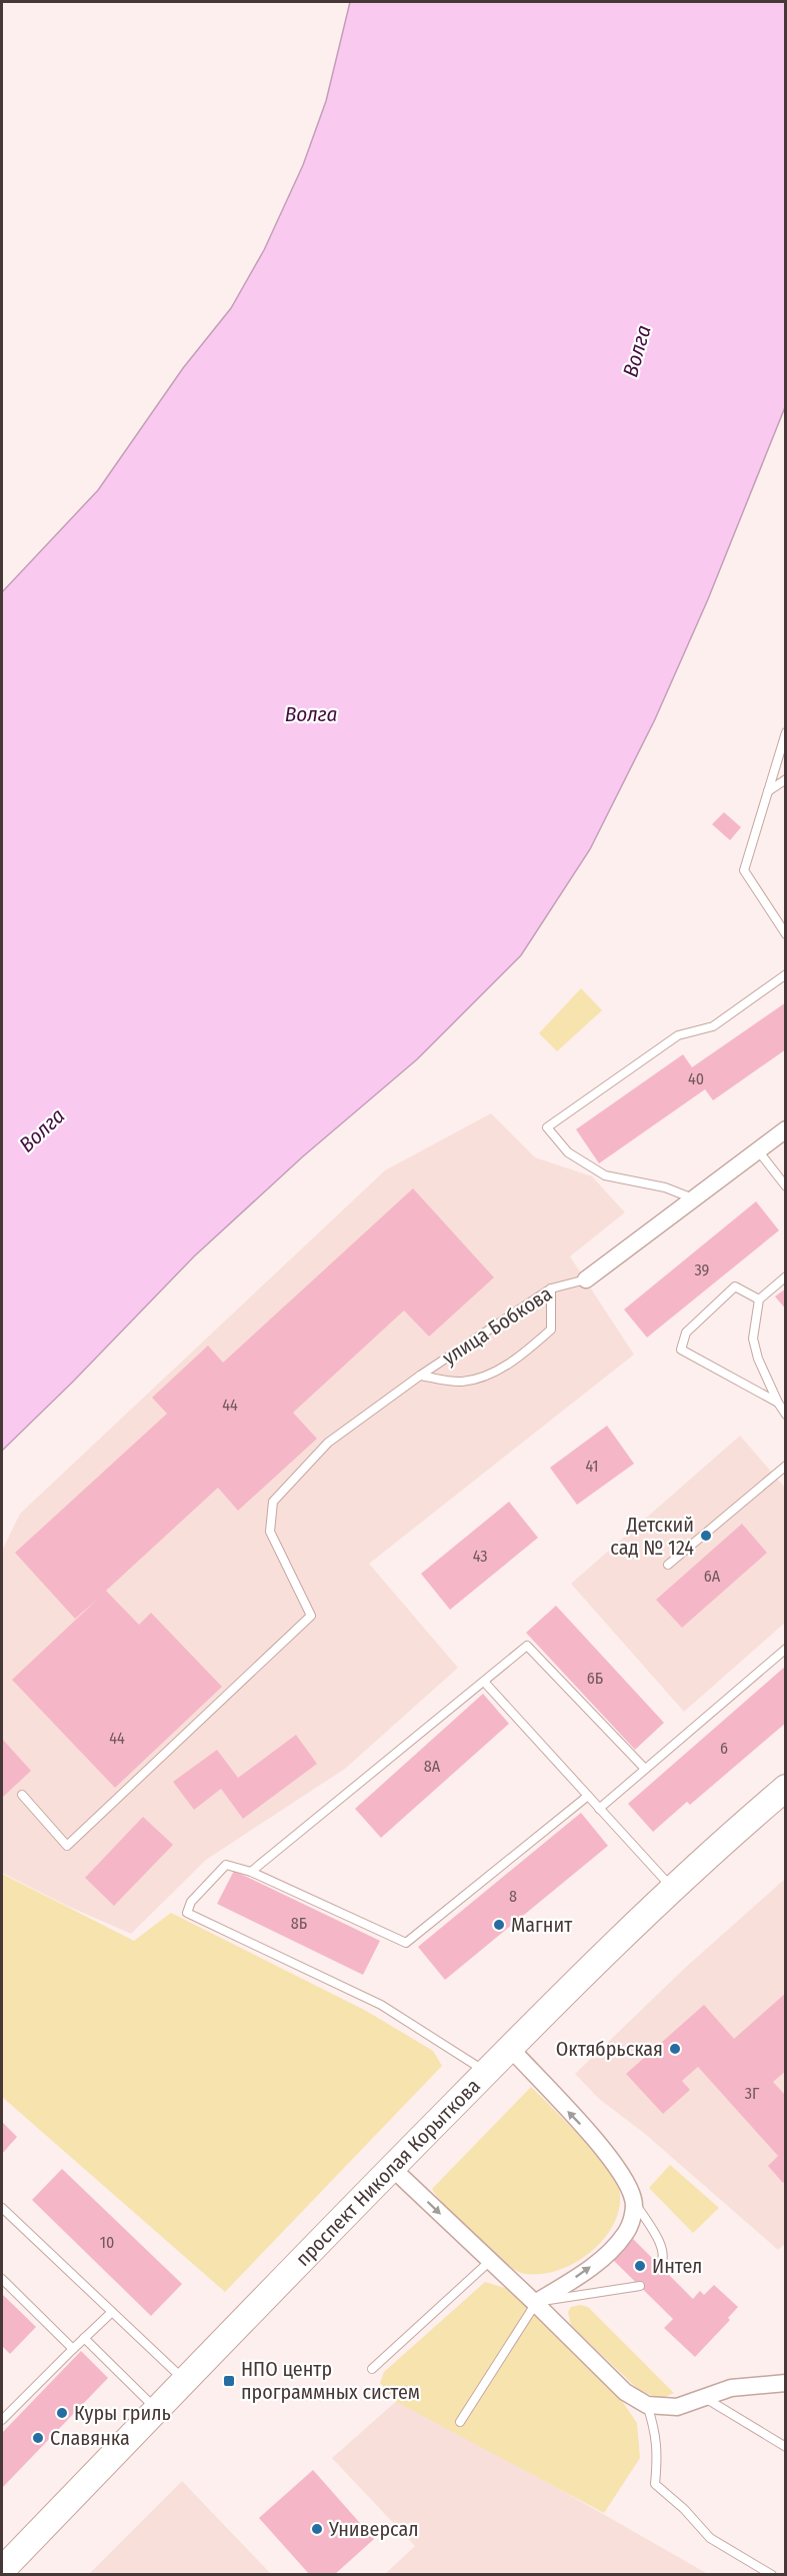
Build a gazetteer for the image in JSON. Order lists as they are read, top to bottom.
{
  "streets": {
    "main road": ["проспект Николая Корыткова"],
    "street": ["улица Бобкова"]
  },
  "water": ["Волга"],
  "places": {
    "other": [
      "Детский сад № 124",
      "Магнит",
      "Октябрьская",
      "Интел",
      "Куры гриль",
      "Славянка",
      "Универсал"
    ],
    "transit": ["НПО центр программных систем"]
  },
  "house_numbers": [
    "40",
    "39",
    "44",
    "41",
    "43",
    "6А",
    "6Б",
    "44",
    "6",
    "8А",
    "8",
    "8Б",
    "3Г",
    "10"
  ]
}
